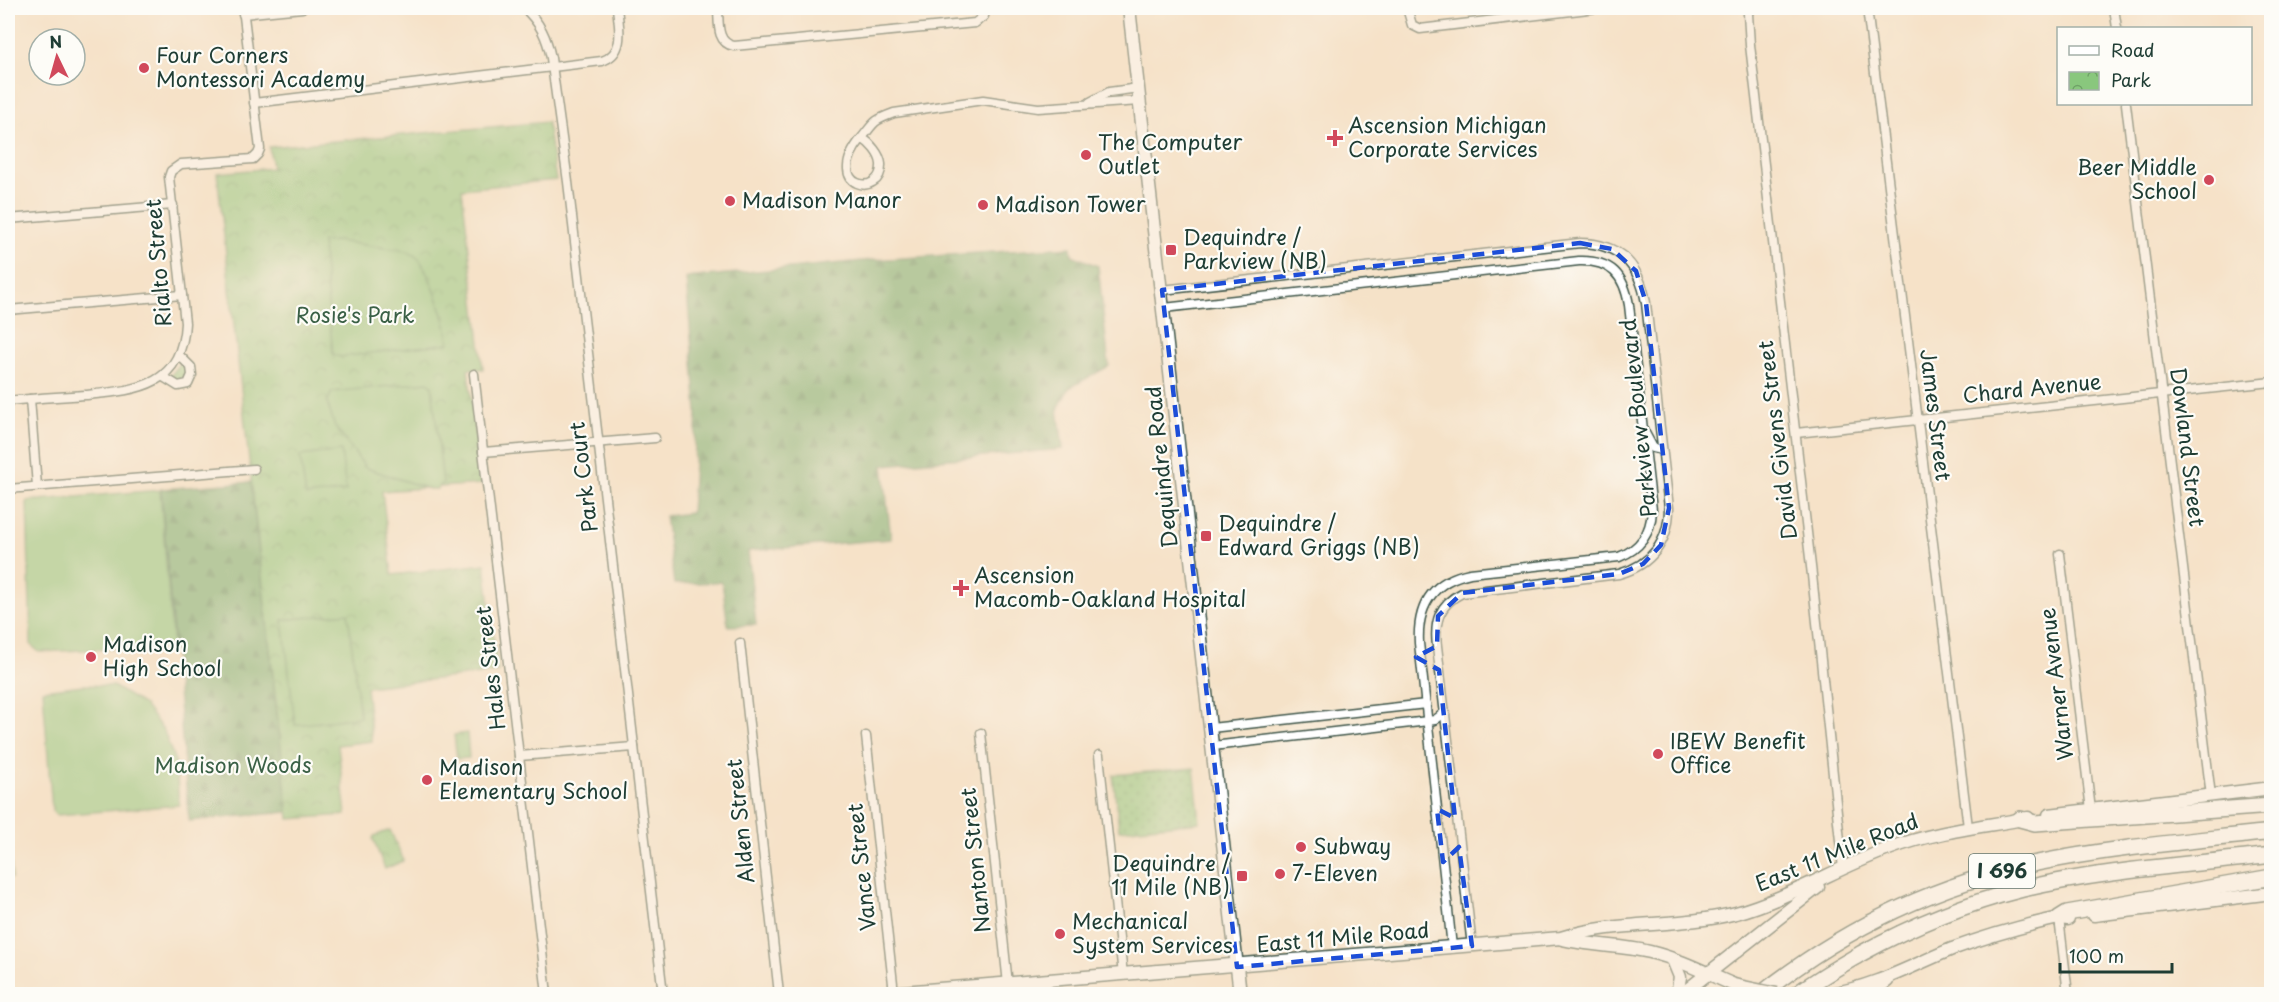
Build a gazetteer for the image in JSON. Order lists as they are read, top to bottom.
{
  "streets": {
    "highway": ["I 696"],
    "main road": ["Dequindre Road", "East 11 Mile Road"],
    "street": [
      "Rialto Street",
      "Chard Avenue",
      "James Street",
      "Parkview Boulevard",
      "David Givens Street",
      "Dowland Street",
      "Park Court",
      "Hales Street",
      "Warner Avenue",
      "Alden Street",
      "Nanton Street",
      "Vance Street"
    ]
  },
  "crossings": [
    ["Chard Avenue", "James Street"],
    ["Chard Avenue", "David Givens Street"],
    ["Chard Avenue", "Dowland Street"],
    ["James Street", "East 11 Mile Road"],
    ["Parkview Boulevard", "Dequindre Road"],
    ["Parkview Boulevard", "East 11 Mile Road"],
    ["David Givens Street", "East 11 Mile Road"],
    ["Dowland Street", "East 11 Mile Road"],
    ["Dequindre Road", "East 11 Mile Road"],
    ["Warner Avenue", "East 11 Mile Road"],
    ["East 11 Mile Road", "Nanton Street"],
    ["East 11 Mile Road", "Vance Street"]
  ],
  "parks": ["Rosie's Park", "Madison Woods"],
  "places": {
    "other": [
      "Four Corners Montessori Academy",
      "The Computer Outlet",
      "Beer Middle School",
      "Madison Manor",
      "Madison Tower",
      "Madison High School",
      "IBEW Benefit Office",
      "Madison Elementary School",
      "Subway",
      "7-Eleven",
      "Mechanical System Services"
    ],
    "health": ["Ascension Michigan Corporate Services", "Ascension Macomb-Oakland Hospital"],
    "transit": ["Dequindre / Parkview (NB)", "Dequindre / Edward Griggs (NB)", "Dequindre / 11 Mile (NB)"]
  },
  "legend": ["Road", "Park"],
  "scale_bar": "100 m",
  "north": "top"
}
